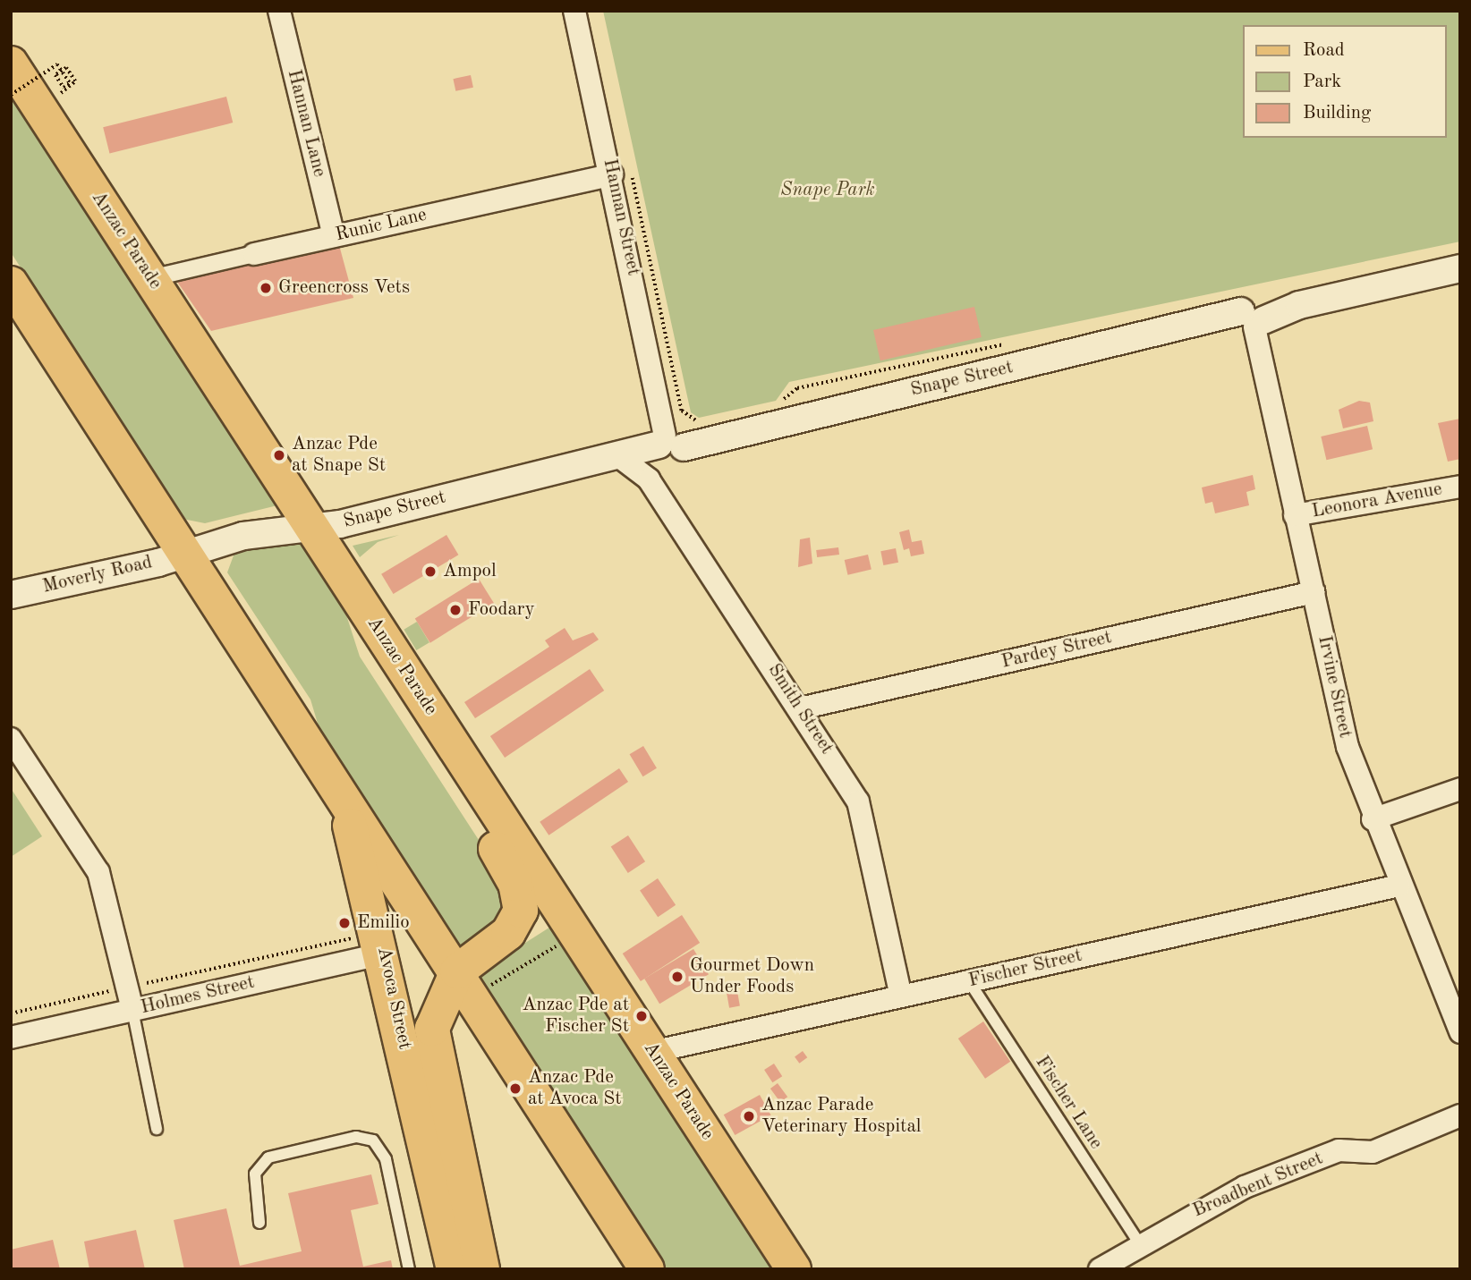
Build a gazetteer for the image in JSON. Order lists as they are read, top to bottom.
{
  "streets": {
    "main road": ["Anzac Parade", "Avoca Street"],
    "street": [
      "Hannan Lane",
      "Hannan Street",
      "Runic Lane",
      "Snape Street",
      "Leonora Avenue",
      "Moverly Road",
      "Pardey Street",
      "Irvine Street",
      "Smith Street",
      "Fischer Street",
      "Holmes Street",
      "Broadbent Street"
    ],
    "lane": ["Fischer Lane"]
  },
  "crossings": [
    ["Hannan Lane", "Runic Lane"],
    ["Hannan Street", "Runic Lane"],
    ["Hannan Street", "Snape Street"],
    ["Runic Lane", "Anzac Parade"],
    ["Anzac Parade", "Snape Street"],
    ["Anzac Parade", "Fischer Street"],
    ["Snape Street", "Moverly Road"],
    ["Snape Street", "Irvine Street"],
    ["Snape Street", "Smith Street"],
    ["Leonora Avenue", "Irvine Street"],
    ["Pardey Street", "Irvine Street"],
    ["Pardey Street", "Smith Street"],
    ["Irvine Street", "Fischer Street"],
    ["Smith Street", "Fischer Street"],
    ["Fischer Street", "Fischer Lane"],
    ["Holmes Street", "Avoca Street"],
    ["Fischer Lane", "Broadbent Street"]
  ],
  "parks": ["Snape Park"],
  "places": [
    "Greencross Vets",
    "Anzac Pde at Snape St",
    "Ampol",
    "Foodary",
    "Emilio",
    "Gourmet Down Under Foods",
    "Anzac Pde at Fischer St",
    "Anzac Pde at Avoca St",
    "Anzac Parade Veterinary Hospital"
  ],
  "legend": ["Road", "Park", "Building"]
}
